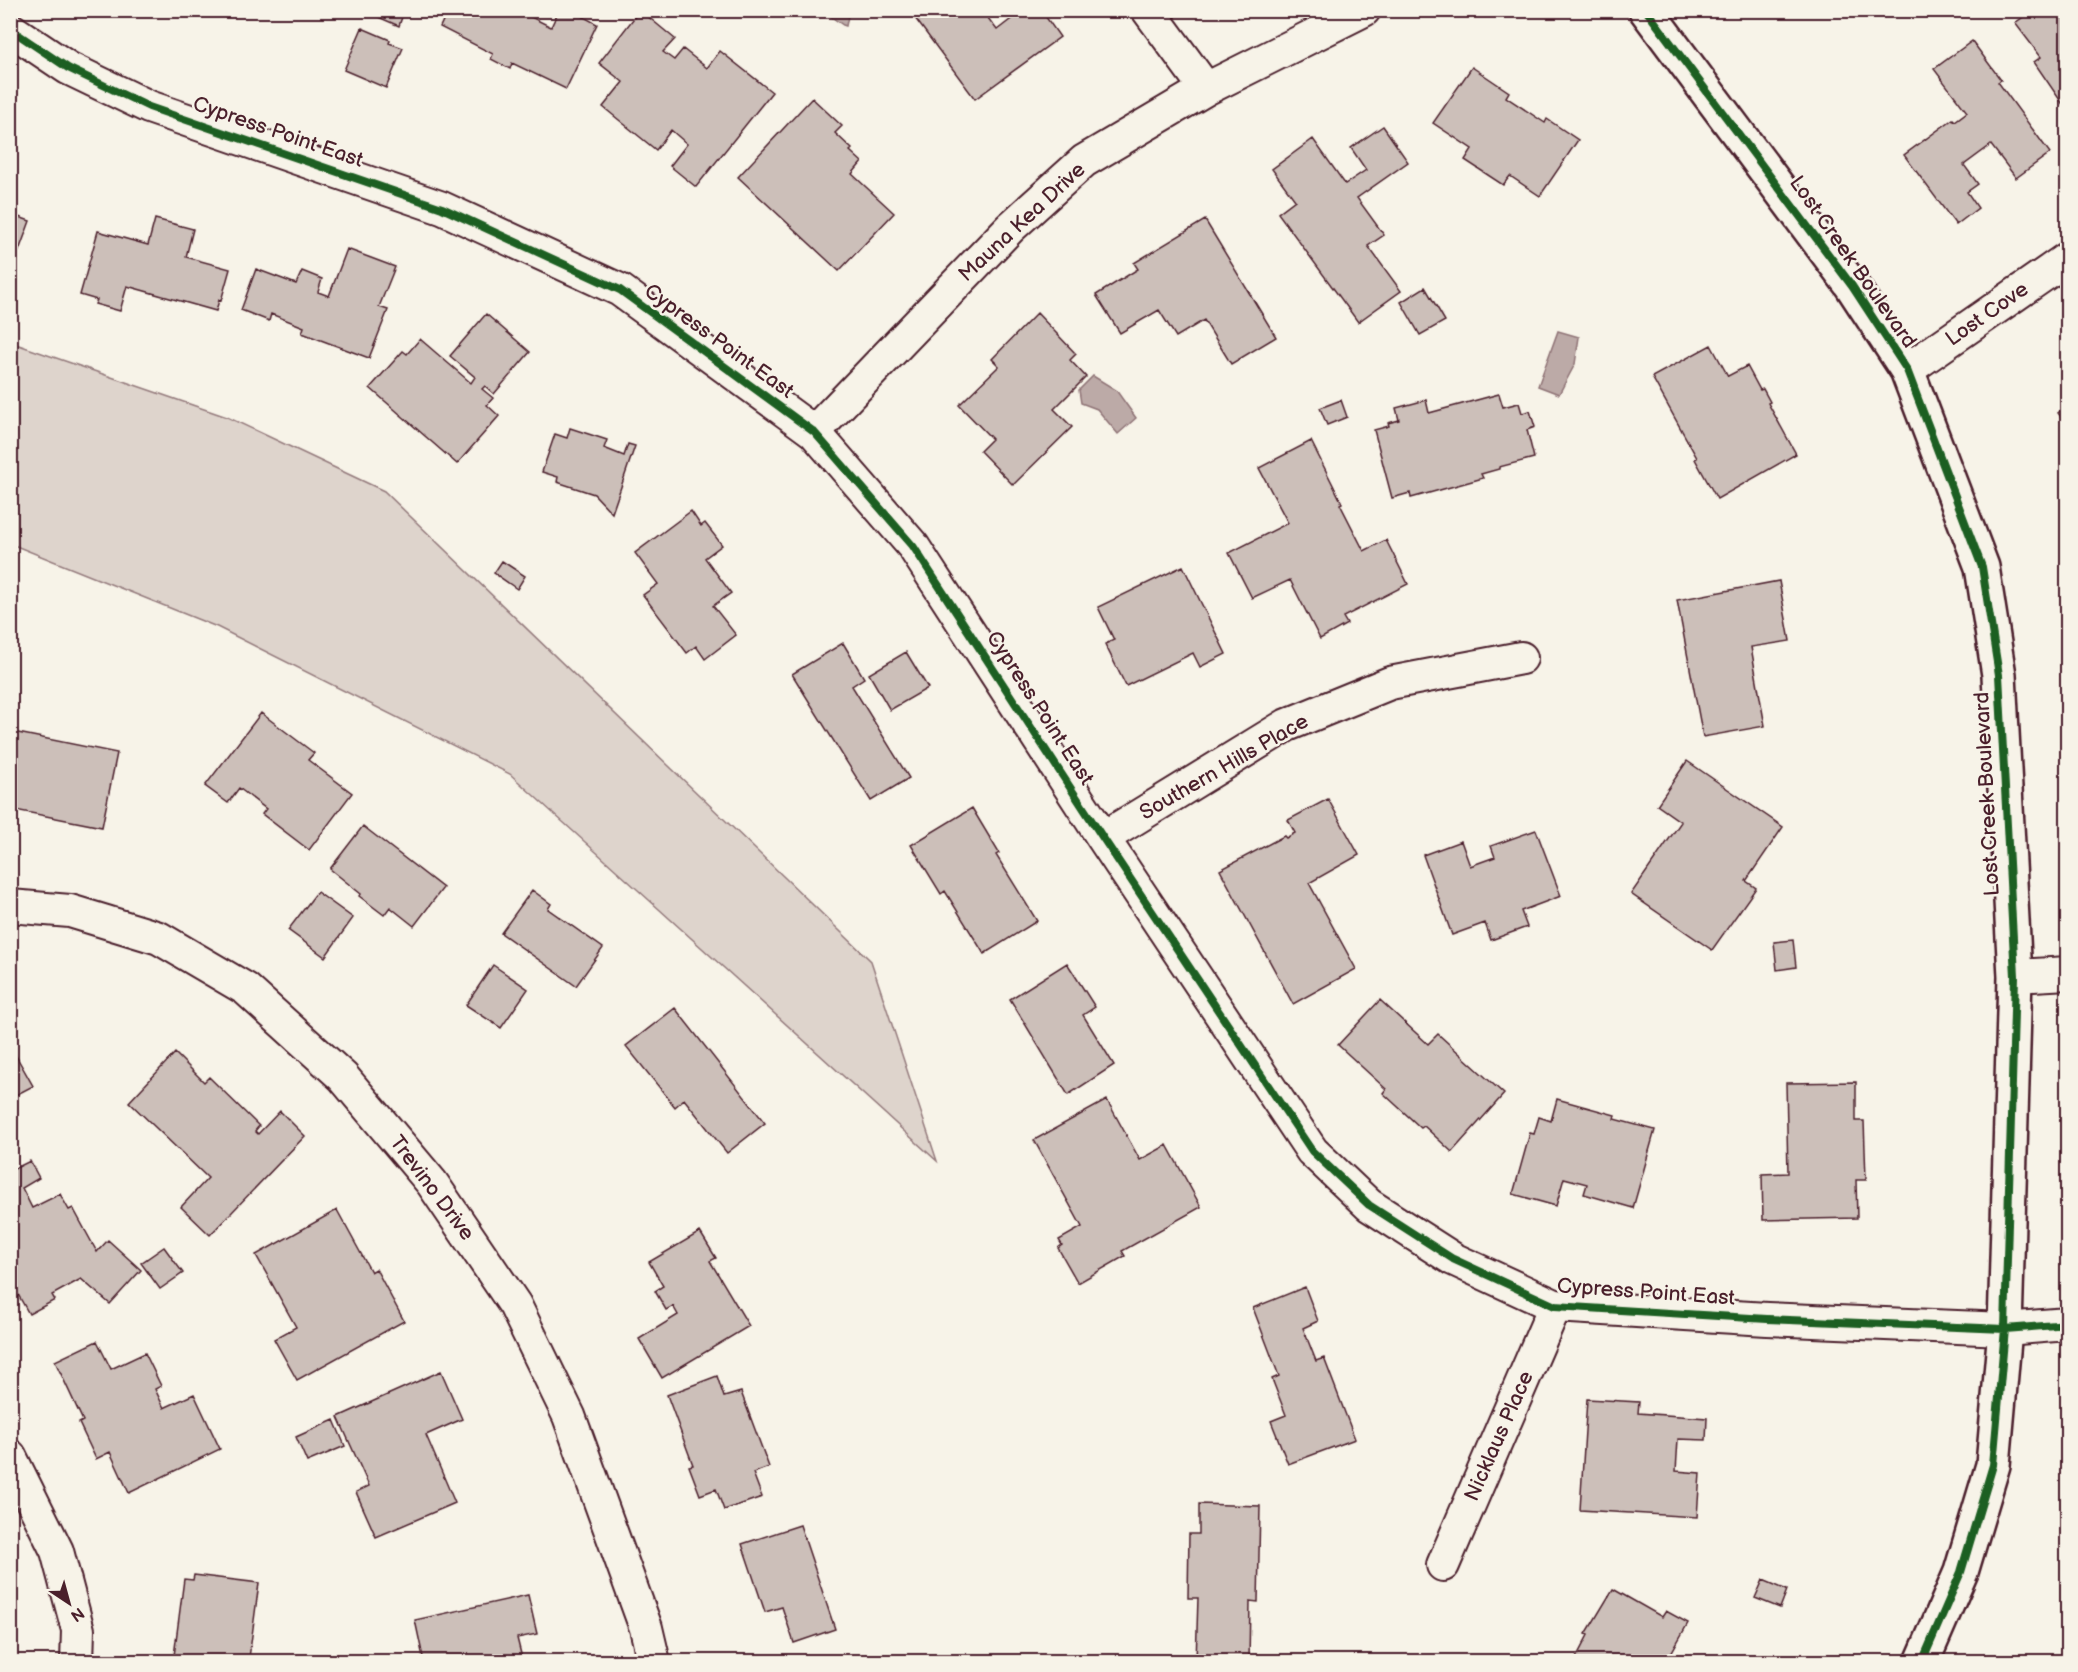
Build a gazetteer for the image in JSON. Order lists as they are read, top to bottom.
{
  "streets": {
    "street": [
      "Cypress Point East",
      "Mauna Kea Drive",
      "Lost Creek Boulevard",
      "Lost Cove",
      "Southern Hills Place",
      "Trevino Drive",
      "Nicklaus Place"
    ]
  },
  "crossings": [
    ["Cypress Point East", "Mauna Kea Drive"],
    ["Cypress Point East", "Lost Creek Boulevard"],
    ["Cypress Point East", "Southern Hills Place"],
    ["Cypress Point East", "Nicklaus Place"],
    ["Lost Creek Boulevard", "Lost Cove"]
  ],
  "north": "bottom right"
}
